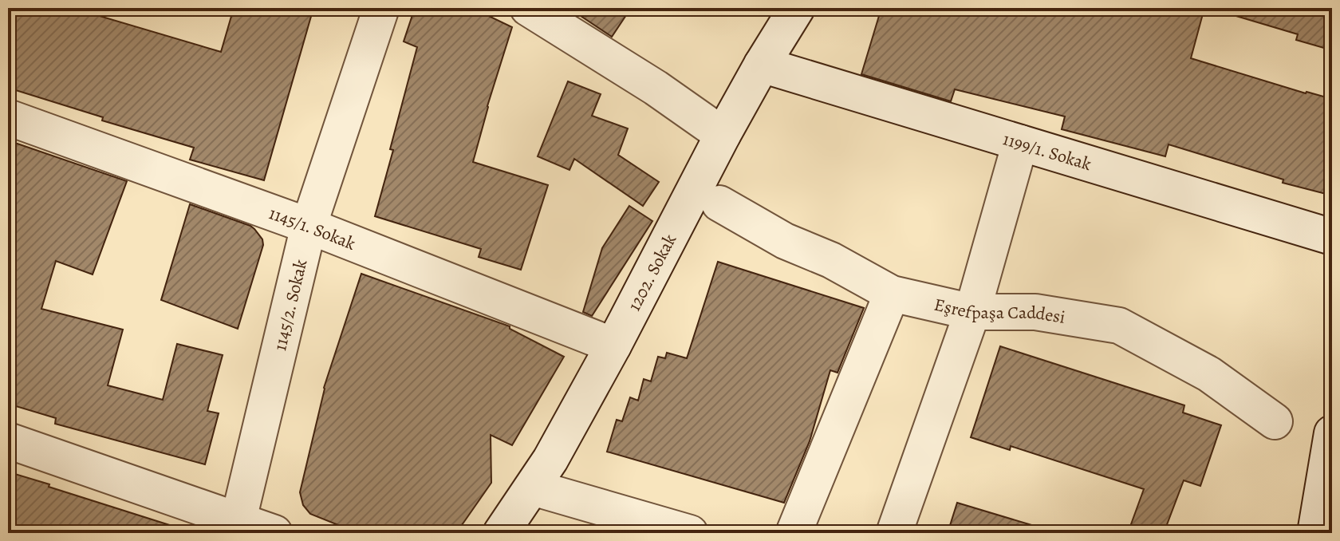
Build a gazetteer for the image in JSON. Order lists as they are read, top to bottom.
{
  "streets": {
    "street": [
      "1199/1. Sokak",
      "1145/1. Sokak",
      "1202. Sokak",
      "1145/2. Sokak",
      "Eşrefpaşa Caddesi"
    ]
  },
  "crossings": [
    ["1199/1. Sokak", "1202. Sokak"],
    ["1145/1. Sokak", "1202. Sokak"],
    ["1145/1. Sokak", "1145/2. Sokak"]
  ]
}
